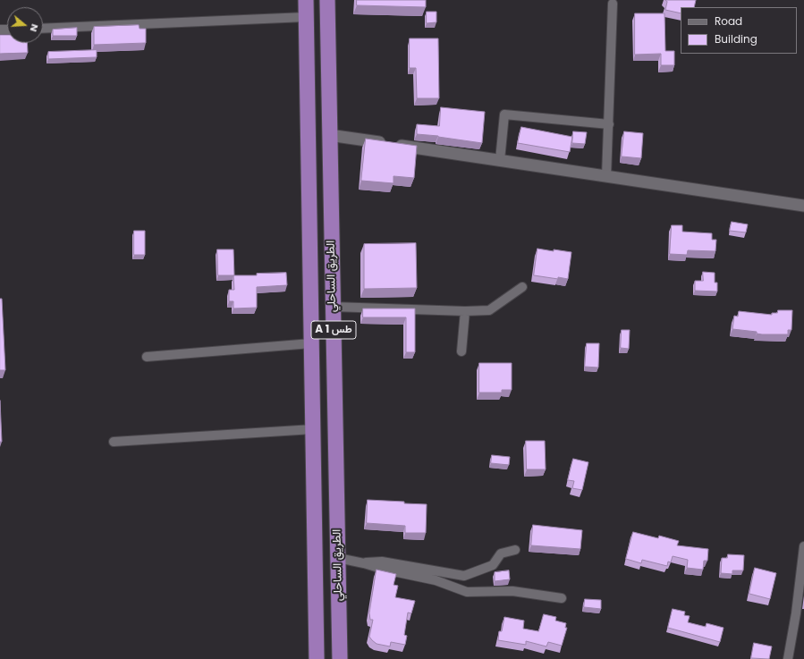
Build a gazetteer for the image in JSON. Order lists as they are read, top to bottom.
{
  "streets": {
    "highway": ["الطريق الساحلي", "A 1 طس"]
  },
  "legend": ["Road", "Building"],
  "north": "right"
}
